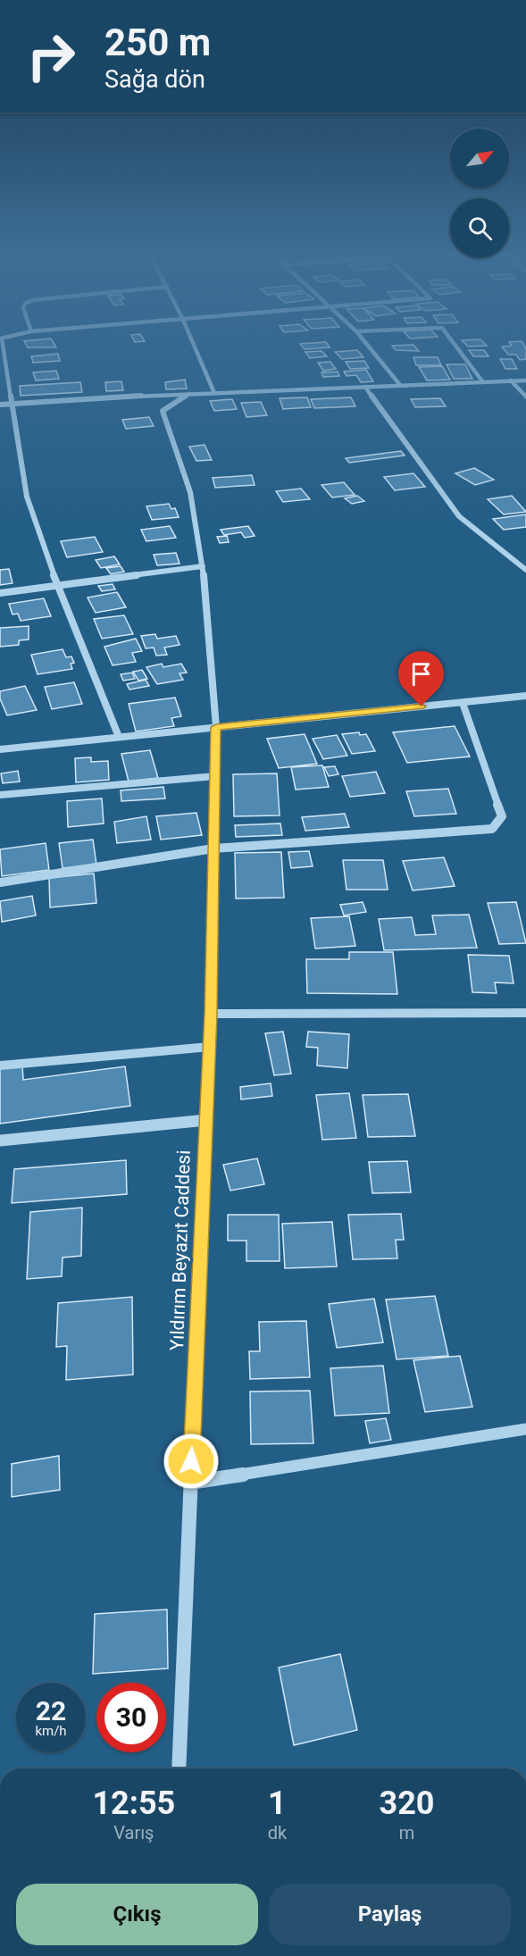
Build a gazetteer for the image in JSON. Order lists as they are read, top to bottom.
{
  "streets": {
    "street": ["Yıldırım Beyazıt Caddesi"]
  },
  "north": "top right",
  "page": {
    "turn": ["250 m", "Sağa dön"],
    "speed": "22 km/h",
    "limit": "30",
    "eta": [
      "12:55",
      "Varış",
      "1",
      "dk",
      "320",
      "m"
    ],
    "buttons": ["Çıkış", "Paylaş"]
  }
}
